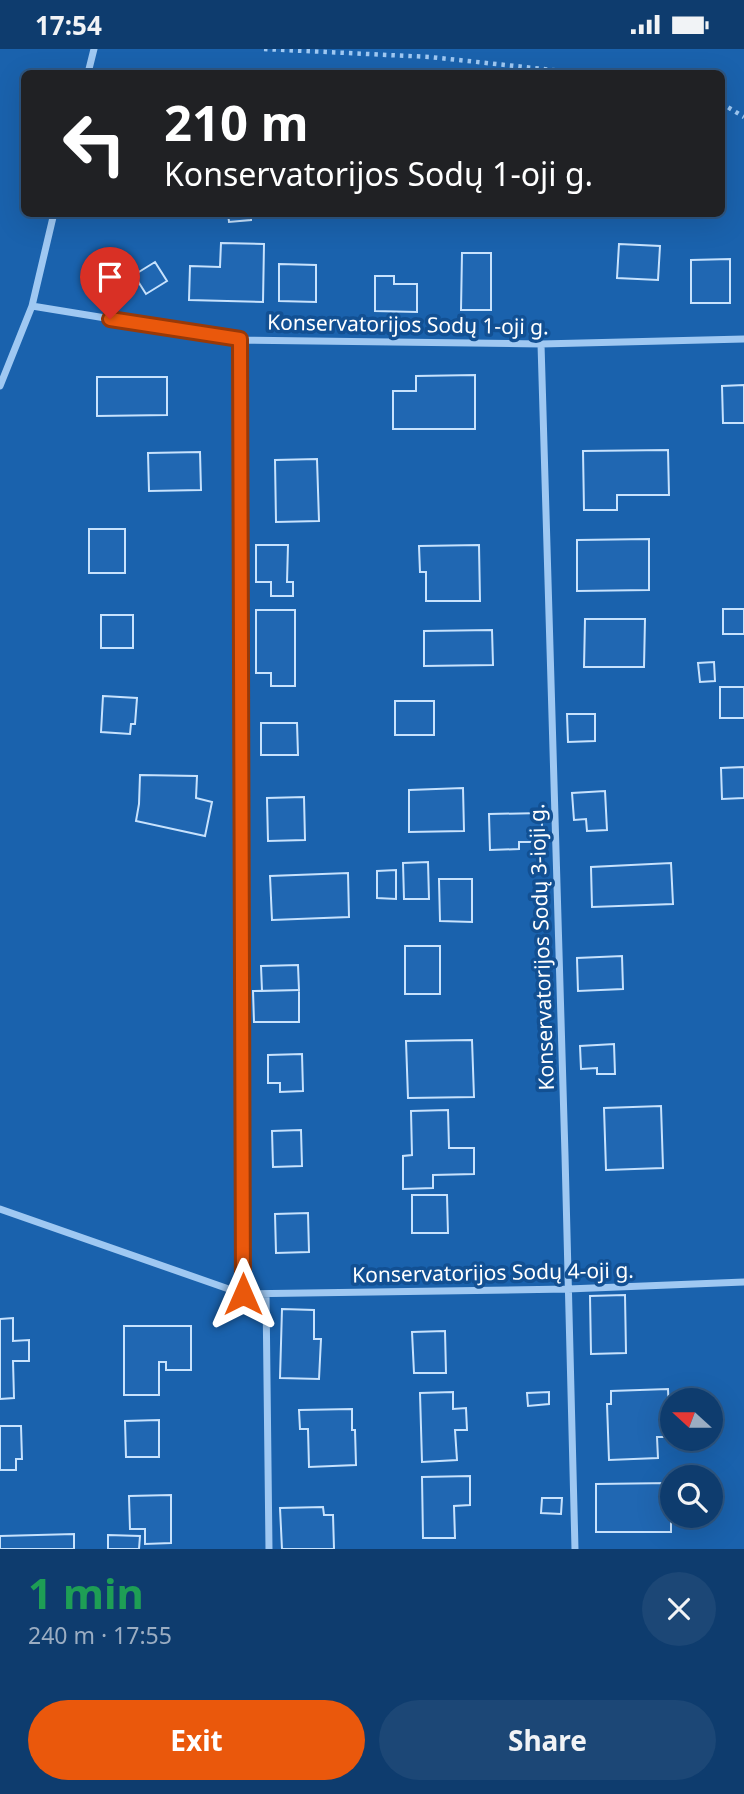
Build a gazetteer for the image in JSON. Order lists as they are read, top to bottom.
{
  "streets": {
    "street": ["Konservatorijos Sodų 1-oji g.", "Konservatorijos Sodų 3-ioji g.", "Konservatorijos Sodų 4-oji g."]
  },
  "crossings": [
    ["Konservatorijos Sodų 1-oji g.", "Konservatorijos Sodų 3-ioji g."],
    ["Konservatorijos Sodų 3-ioji g.", "Konservatorijos Sodų 4-oji g."]
  ],
  "north": "left",
  "page": {
    "status": "17:54",
    "turn": ["210 m", "Konservatorijos Sodų 1-oji g."],
    "heading": ["1 min", "240 m · 17:55"],
    "buttons": ["Exit", "Share"]
  }
}
